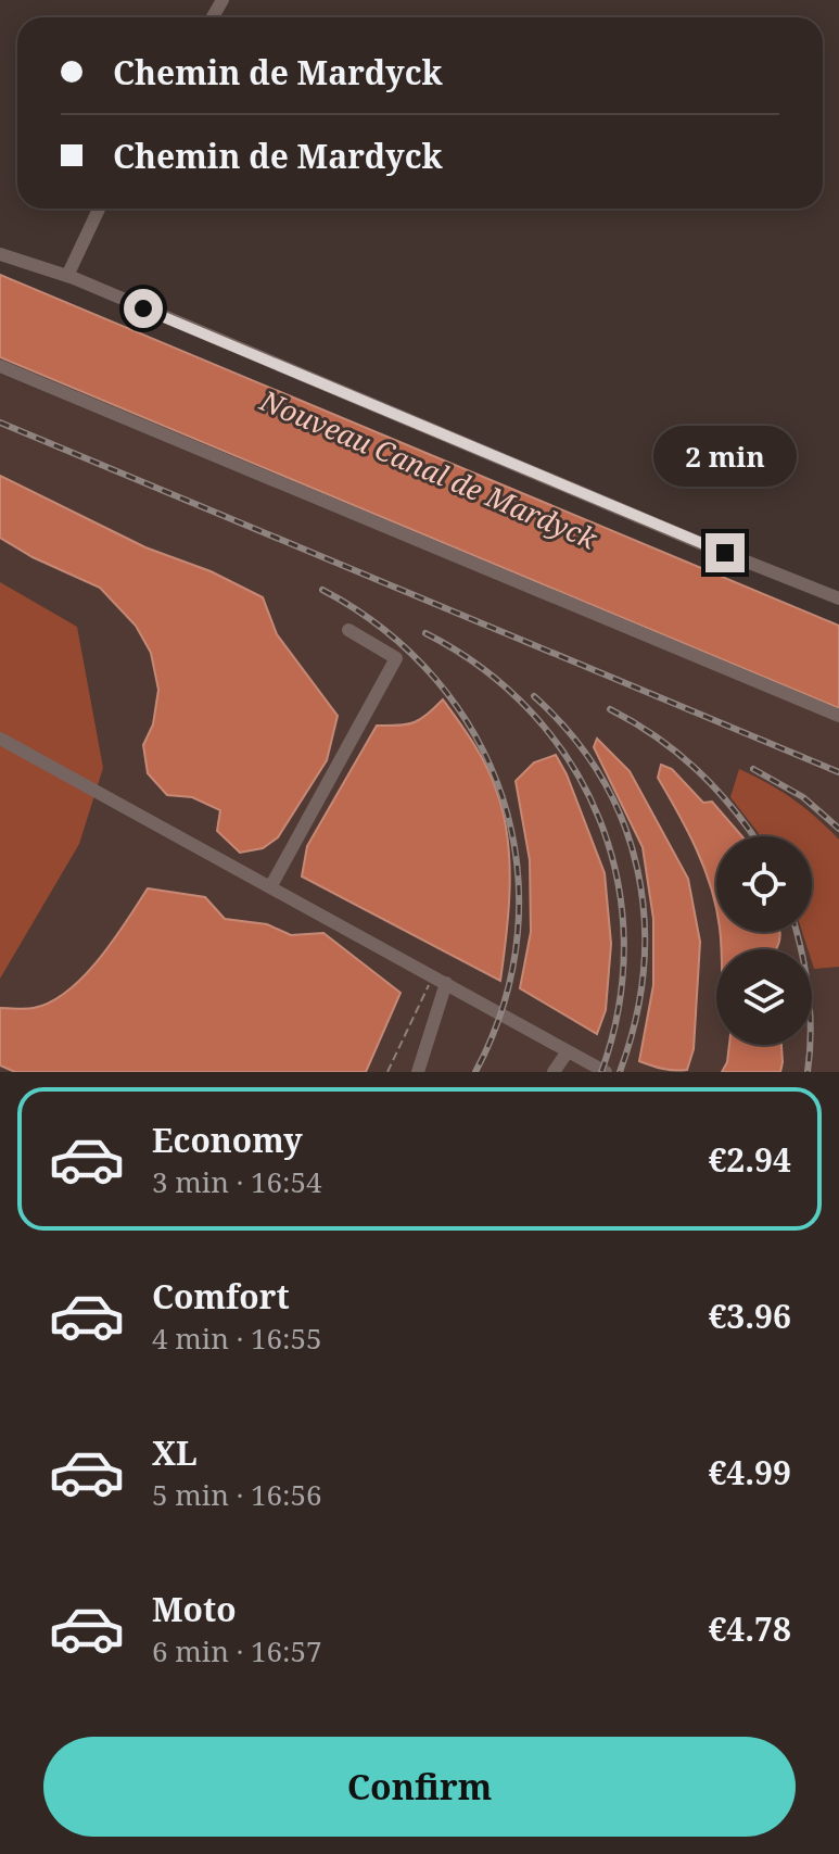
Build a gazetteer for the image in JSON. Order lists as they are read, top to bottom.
{
  "water": ["Nouveau Canal de Mardyck"],
  "page": {
    "banner": ["Chemin de Mardyck", "Chemin de Mardyck"],
    "bubble": "2 min",
    "list": [
      {
        "name": "Economy",
        "note": "3 min · 16:54",
        "value": "€2.94"
      },
      {
        "name": "Comfort",
        "note": "4 min · 16:55",
        "value": "€3.96"
      },
      {
        "name": "XL",
        "note": "5 min · 16:56",
        "value": "€4.99"
      },
      {
        "name": "Moto",
        "note": "6 min · 16:57",
        "value": "€4.78"
      }
    ],
    "buttons": "Confirm"
  }
}
